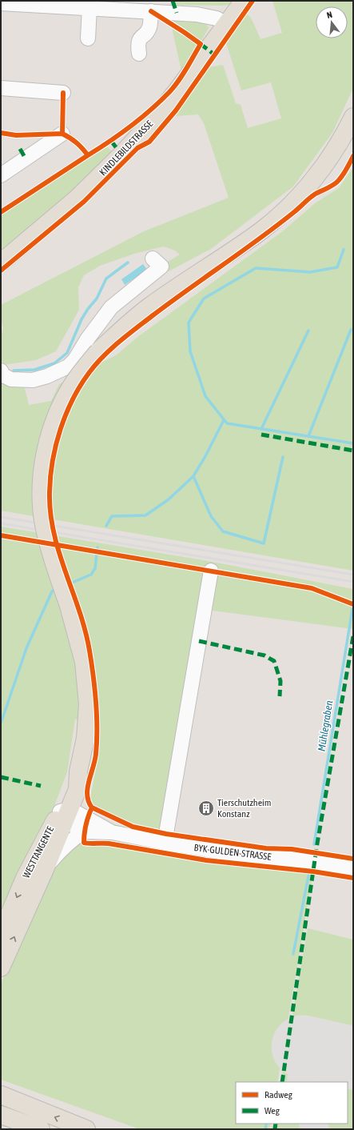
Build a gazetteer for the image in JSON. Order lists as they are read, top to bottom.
{
  "streets": {
    "main road": ["KINDLEBILDSTRASSE", "WESTTANGENTE"],
    "street": ["BYK-GULDEN-STRASSE"]
  },
  "crossings": [
    ["WESTTANGENTE", "BYK-GULDEN-STRASSE"]
  ],
  "water": ["Mühlegraben"],
  "places": {
    "building": ["Tierschutzheim Konstanz"]
  },
  "legend": ["Radweg", "Weg"],
  "north": "top"
}
